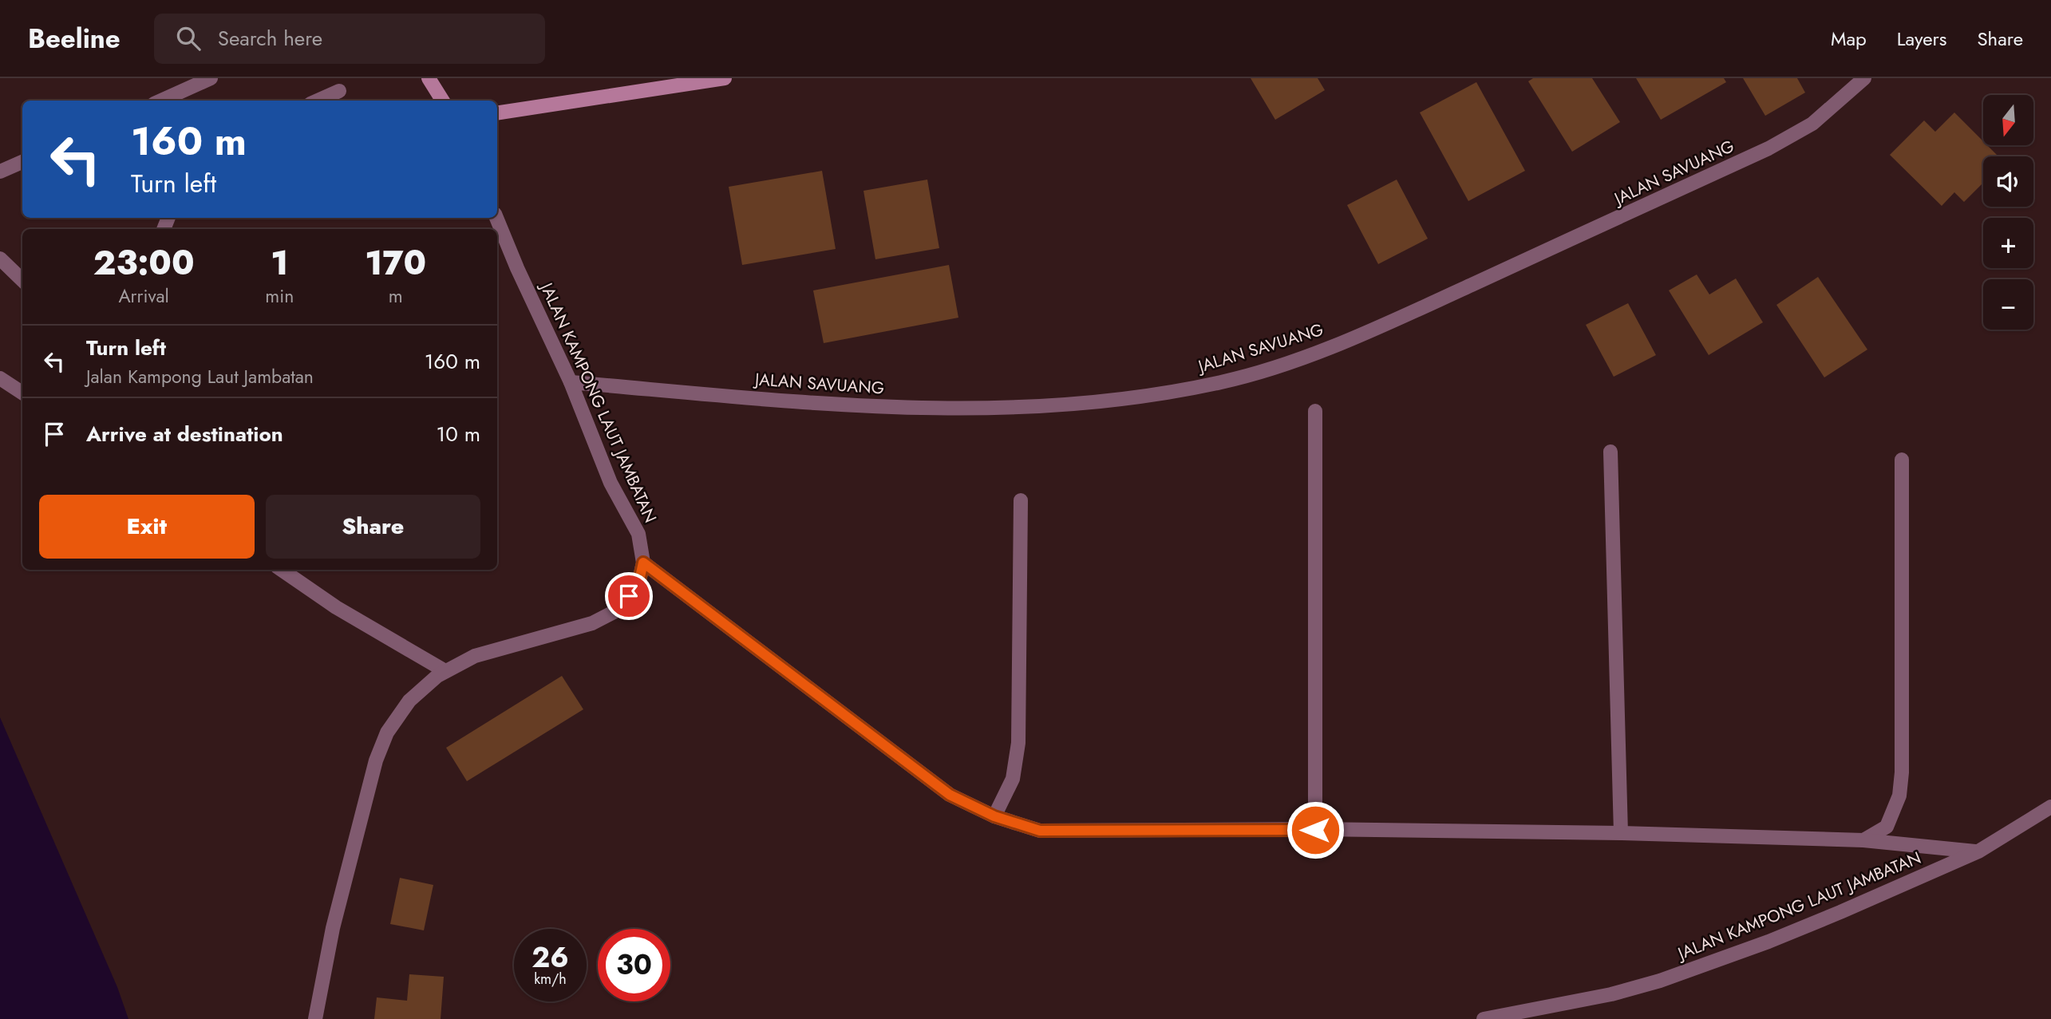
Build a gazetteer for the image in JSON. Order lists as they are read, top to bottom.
{
  "streets": {
    "street": ["JALAN SAVUANG", "JALAN KAMPONG LAUT JAMBATAN"]
  },
  "crossings": [
    ["JALAN SAVUANG", "JALAN KAMPONG LAUT JAMBATAN"]
  ],
  "north": "bottom",
  "page": {
    "header": "Beeline",
    "search": "Search here",
    "nav": ["Map", "Layers", "Share"],
    "map_buttons": ["+", "−"],
    "turn": ["160 m", "Turn left"],
    "eta": [
      "23:00",
      "Arrival",
      "1",
      "min",
      "170",
      "m"
    ],
    "list": [
      {
        "name": "Turn left",
        "note": "Jalan Kampong Laut Jambatan",
        "value": "160 m"
      },
      {
        "name": "Arrive at destination",
        "value": "10 m"
      }
    ],
    "buttons": ["Exit", "Share"],
    "speed": "26 km/h",
    "limit": "30"
  }
}
